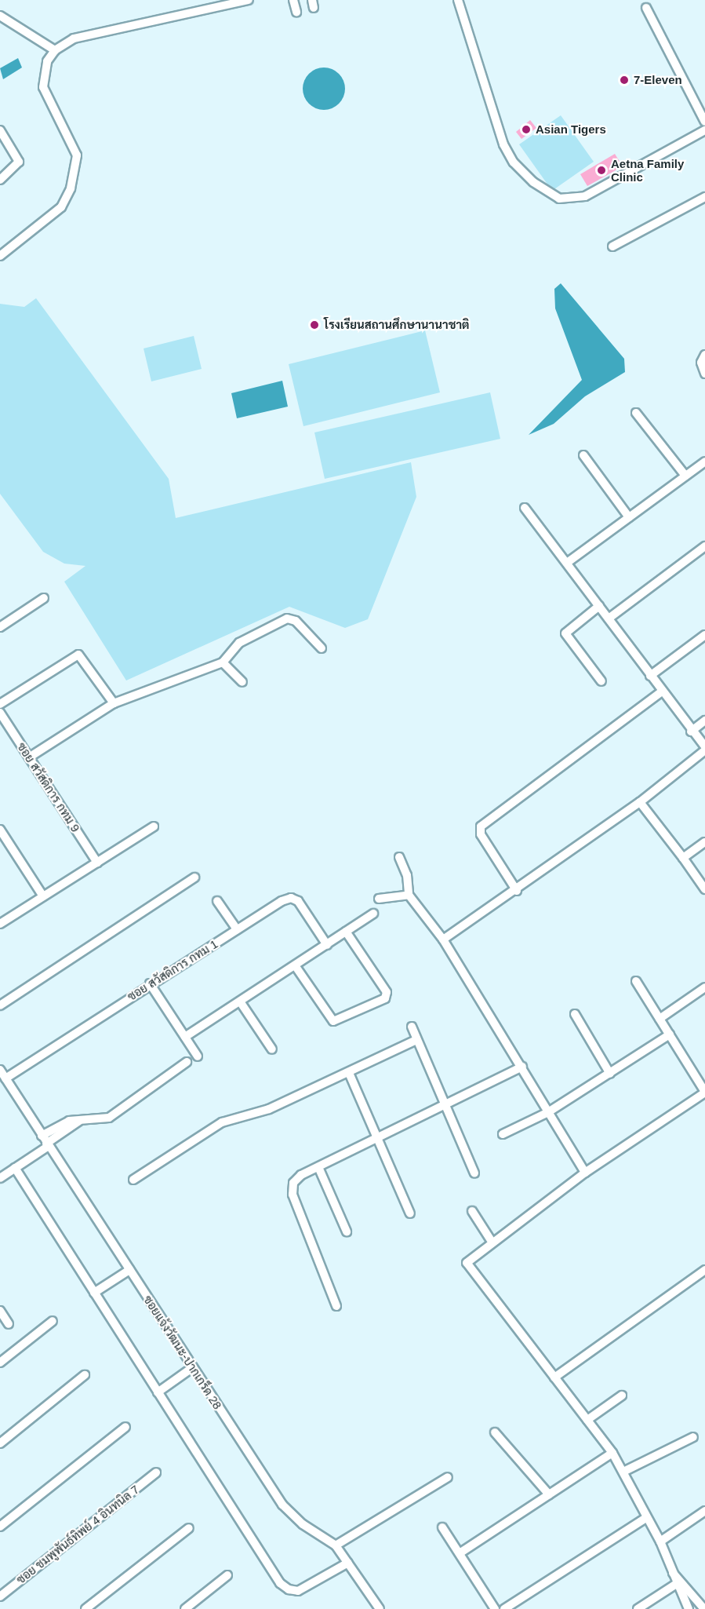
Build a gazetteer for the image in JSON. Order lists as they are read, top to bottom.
{
  "streets": {
    "street": [
      "ซอย สวัสดิการ กทม 9",
      "ซอย สวัสดิการ กทม 1",
      "ซอยแจ้งวัฒนะ-ปากเกร็ด 28",
      "ซอย ชมพูพันธ์ทิพย์ 4 อินทนิล 7"
    ]
  },
  "crossings": [
    ["ซอย สวัสดิการ กทม 1", "ซอยแจ้งวัฒนะ-ปากเกร็ด 28"]
  ],
  "places": [
    "7-Eleven",
    "Asian Tigers",
    "Aetna Family Clinic",
    "โรงเรียนสถานศึกษานานาชาติ"
  ]
}
